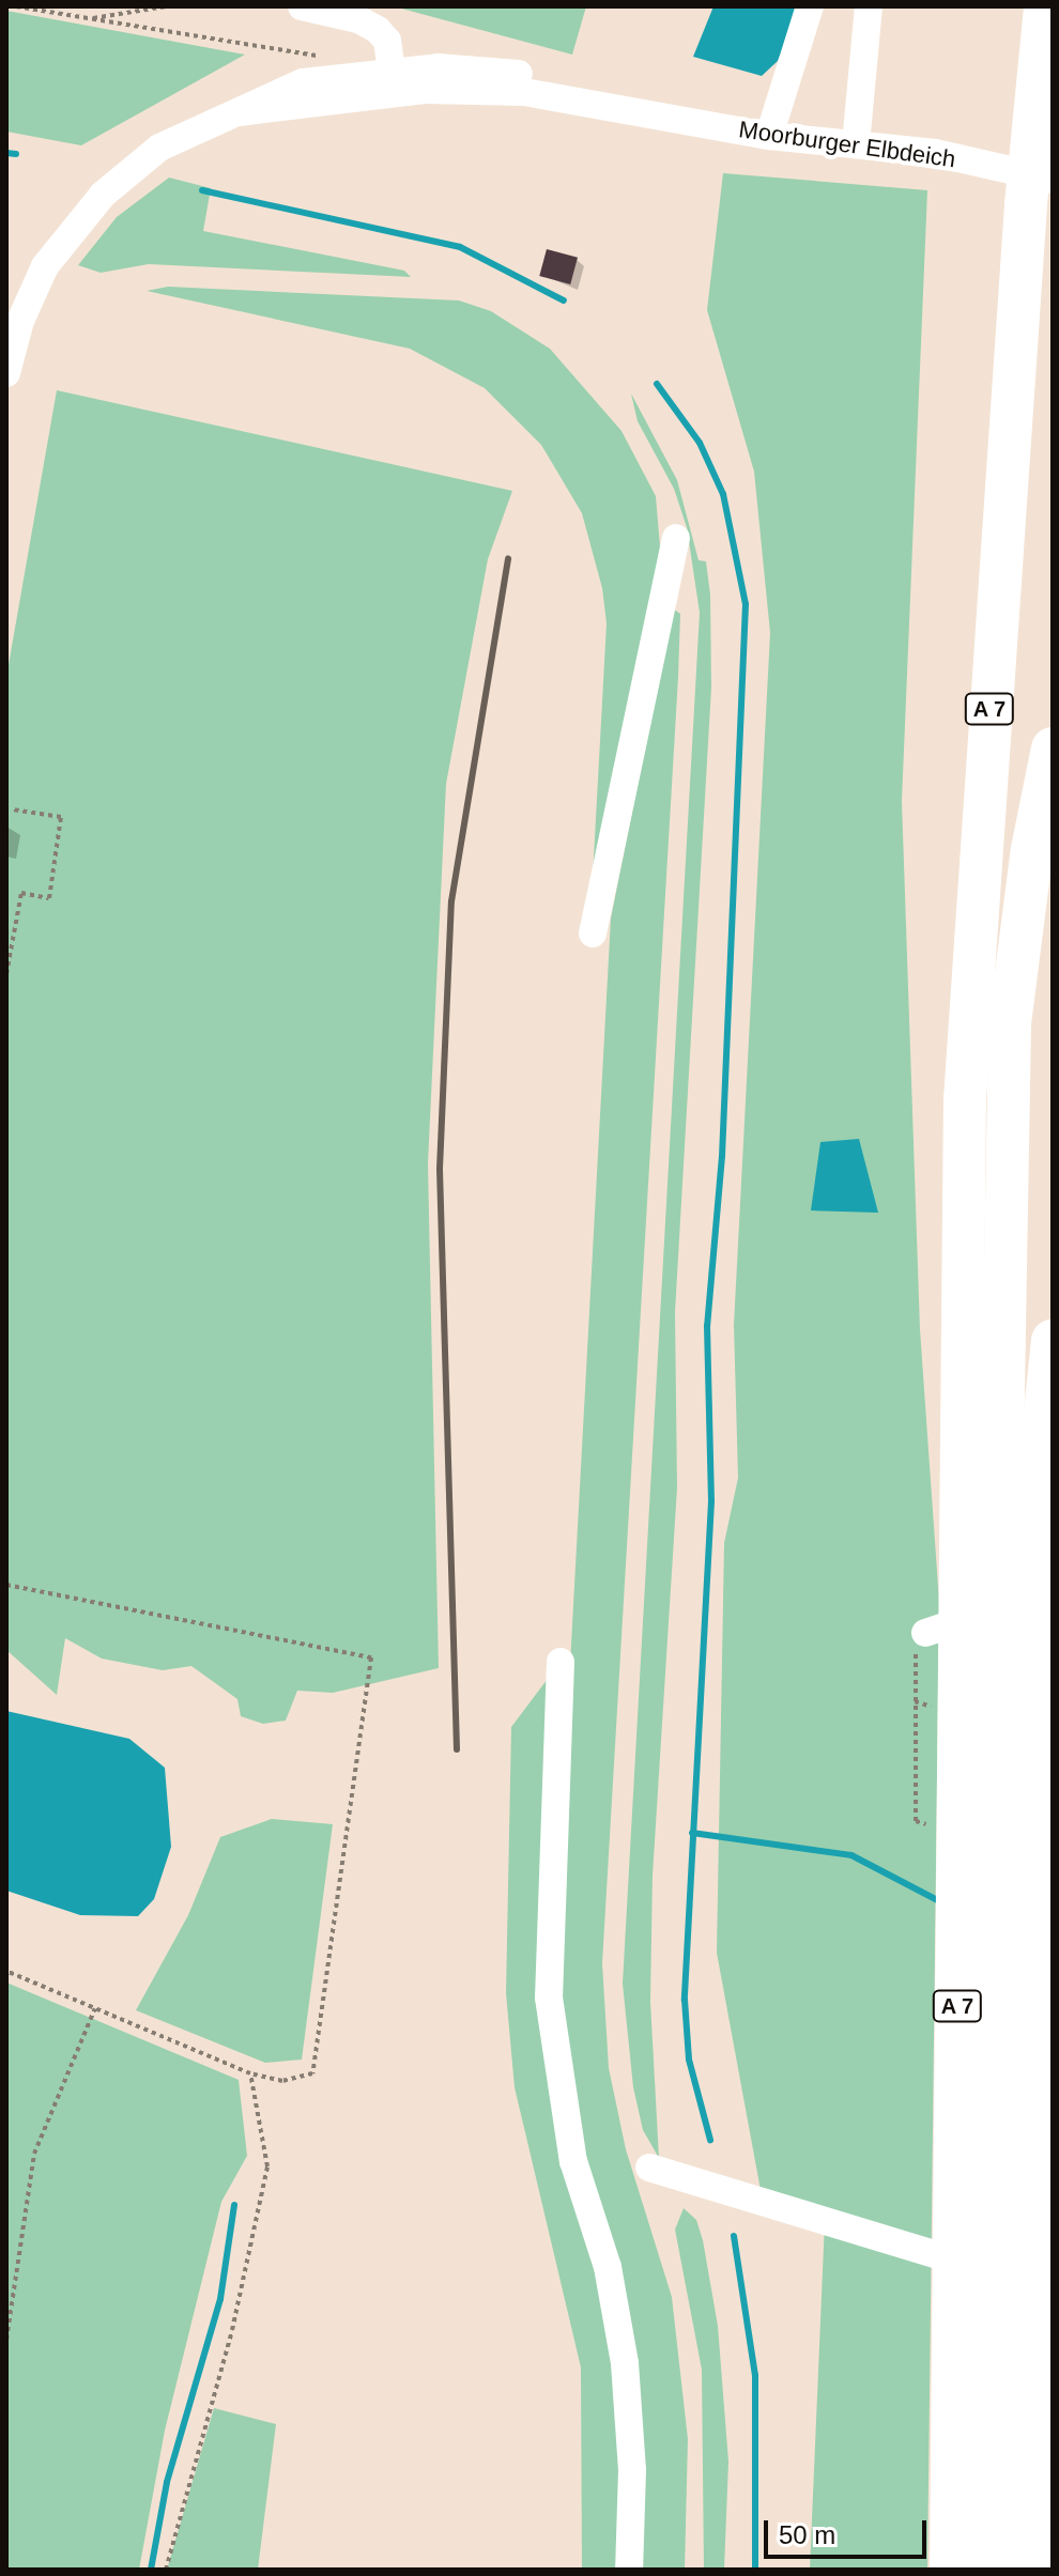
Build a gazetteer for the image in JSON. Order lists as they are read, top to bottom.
{
  "streets": {
    "highway": ["A 7"],
    "street": ["Moorburger Elbdeich"]
  },
  "crossings": [
    ["Moorburger Elbdeich", "A 7"]
  ],
  "scale_bar": "50 m"
}
